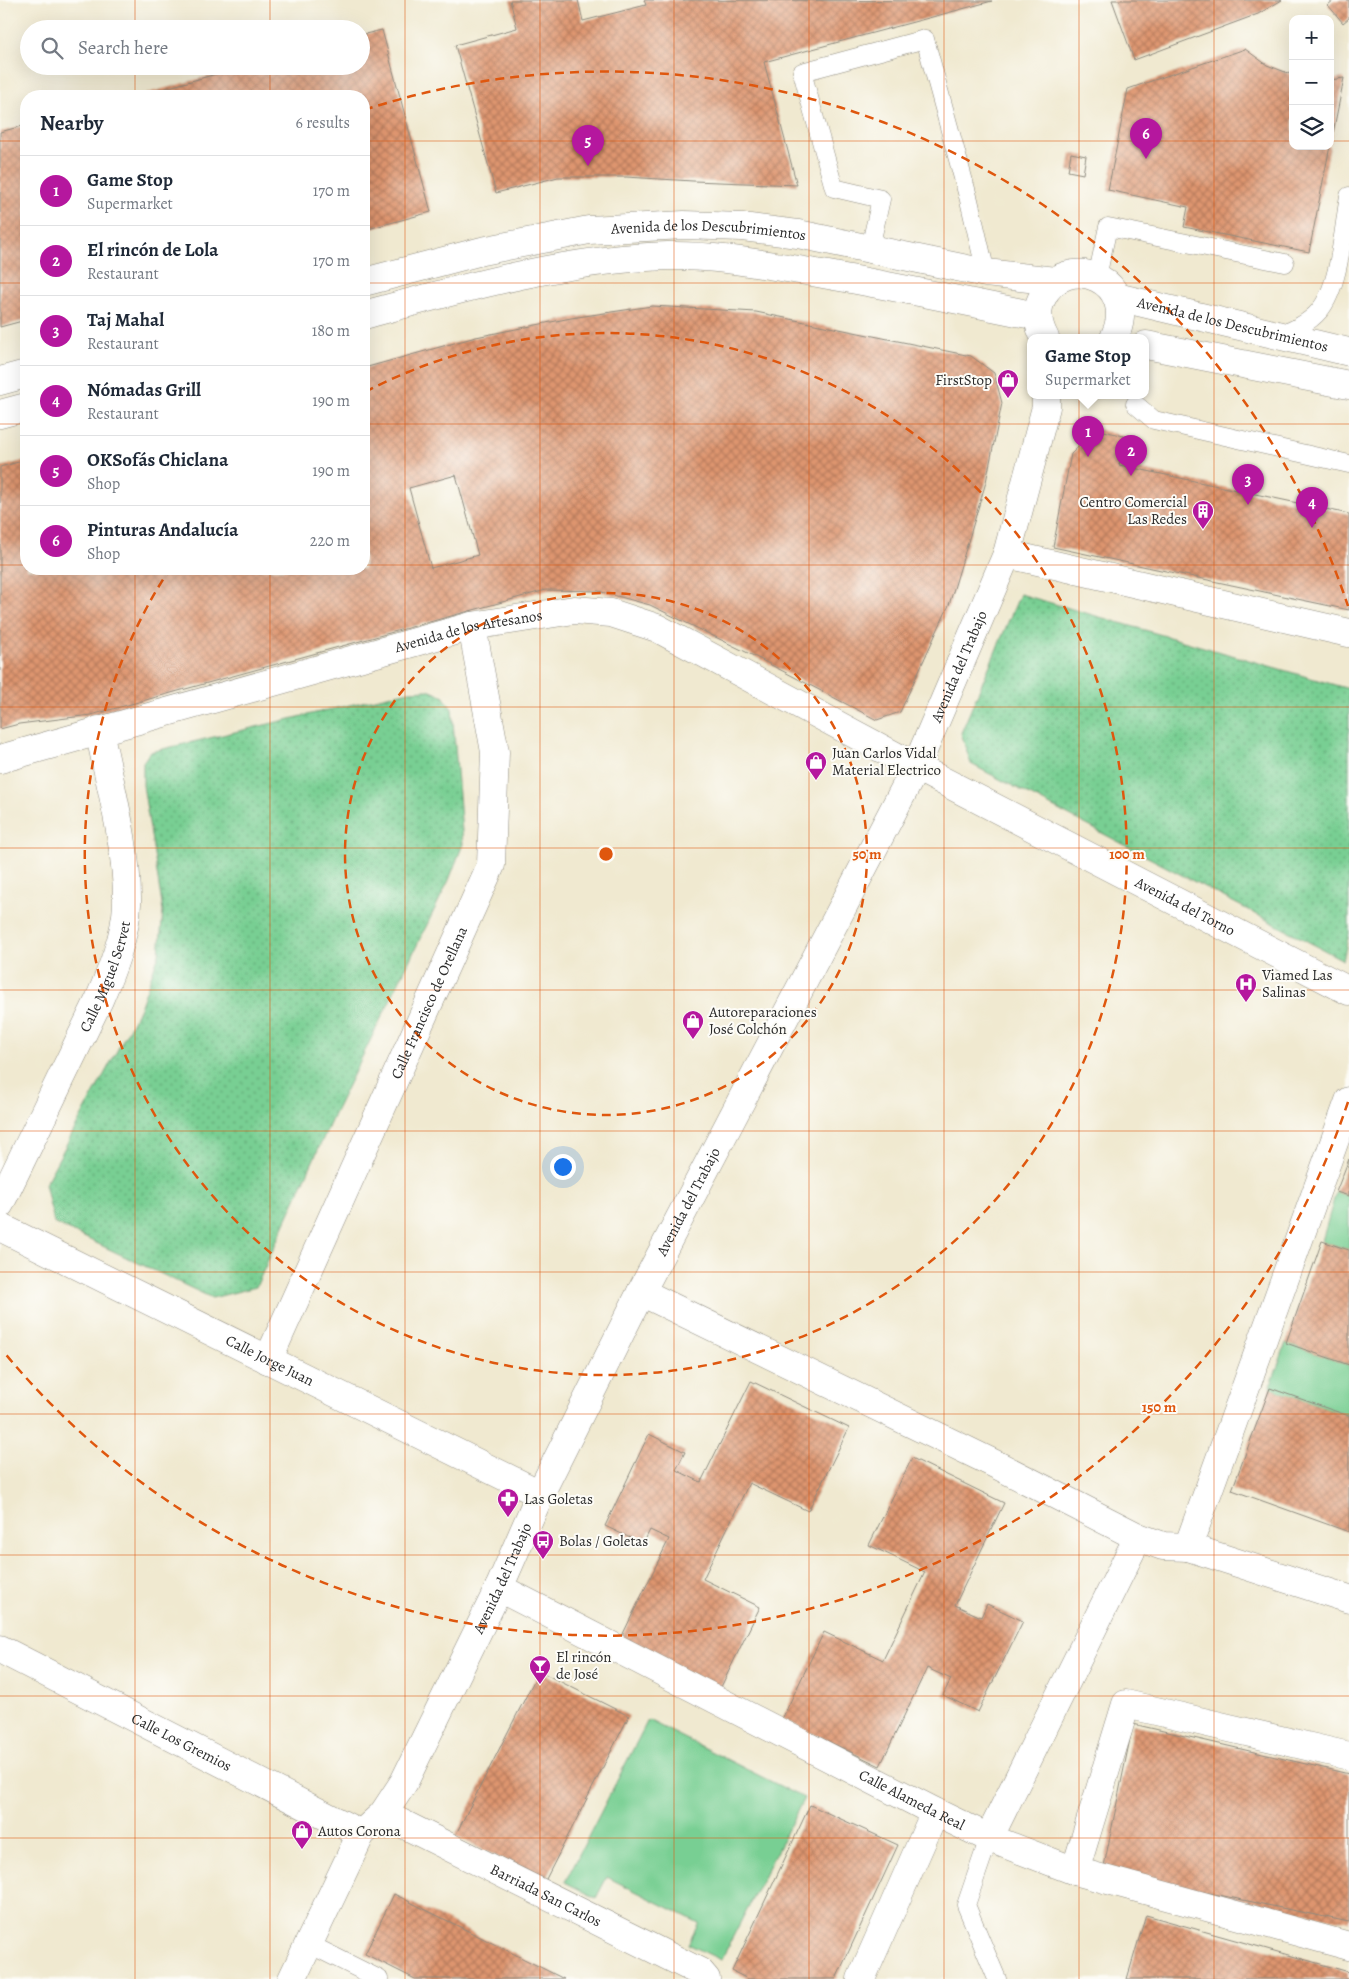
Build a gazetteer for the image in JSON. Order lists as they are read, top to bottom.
{
  "streets": {
    "street": [
      "Avenida de los Descubrimientos",
      "Avenida de los Artesanos",
      "Avenida del Trabajo",
      "Avenida del Torno",
      "Calle Miguel Servet",
      "Calle Francisco de Orellana",
      "Calle Jorge Juan",
      "Calle Los Gremios",
      "Calle Alameda Real",
      "Barriada San Carlos"
    ]
  },
  "crossings": [
    ["Avenida de los Artesanos", "Avenida del Trabajo"],
    ["Avenida de los Artesanos", "Avenida del Torno"],
    ["Avenida de los Artesanos", "Calle Miguel Servet"],
    ["Avenida de los Artesanos", "Calle Francisco de Orellana"],
    ["Avenida del Trabajo", "Avenida del Torno"],
    ["Avenida del Trabajo", "Calle Jorge Juan"],
    ["Avenida del Trabajo", "Calle Los Gremios"],
    ["Avenida del Trabajo", "Calle Alameda Real"],
    ["Avenida del Trabajo", "Barriada San Carlos"],
    ["Calle Francisco de Orellana", "Calle Jorge Juan"]
  ],
  "places": {
    "shop": [
      "FirstStop",
      "Juan Carlos Vidal Material Electrico",
      "Autoreparaciones José Colchón",
      "Autos Corona"
    ],
    "building": ["Centro Comercial Las Redes"],
    "hospital": ["Viamed Las Salinas"],
    "pharmacy": ["Las Goletas"],
    "bus stop": ["Bolas / Goletas"],
    "bar": ["El rincón de José"]
  },
  "page": {
    "map_buttons": ["+", "−"],
    "search": "Search here",
    "heading": ["Nearby", "6 results"],
    "pins": [
      "6",
      "5",
      "1",
      "2",
      "3",
      "4"
    ],
    "list": [
      {
        "mark": "1",
        "name": "Game Stop",
        "note": "Supermarket",
        "value": "170 m"
      },
      {
        "mark": "2",
        "name": "El rincón de Lola",
        "note": "Restaurant",
        "value": "170 m"
      },
      {
        "mark": "3",
        "name": "Taj Mahal",
        "note": "Restaurant",
        "value": "180 m"
      },
      {
        "mark": "4",
        "name": "Nómadas Grill",
        "note": "Restaurant",
        "value": "190 m"
      },
      {
        "mark": "5",
        "name": "OKSofás Chiclana",
        "note": "Shop",
        "value": "190 m"
      },
      {
        "mark": "6",
        "name": "Pinturas Andalucía",
        "note": "Shop",
        "value": "220 m"
      }
    ],
    "popup": ["Game Stop", "Supermarket"]
  },
  "rings": ["50 m", "100 m", "150 m"]
}
